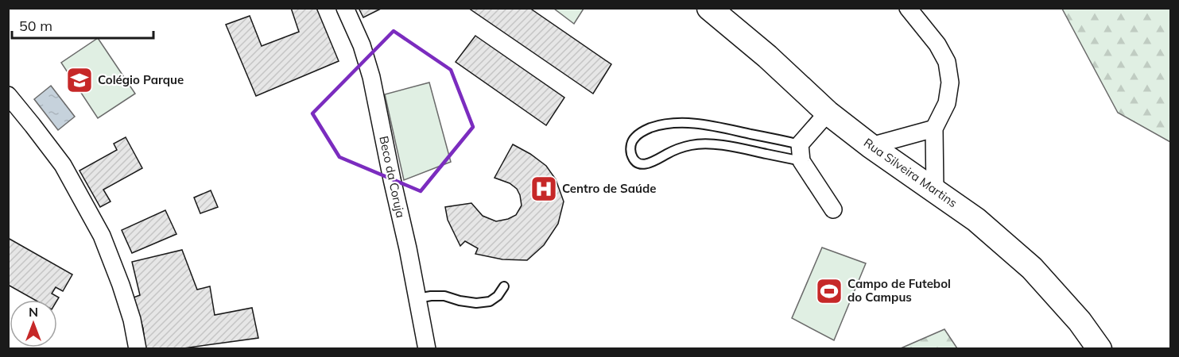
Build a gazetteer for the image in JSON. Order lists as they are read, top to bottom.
{
  "streets": {
    "main road": ["Rua Silveira Martins"],
    "street": ["Beco da Coruja"]
  },
  "places": {
    "school or university": ["Colégio Parque"],
    "hospital": ["Centro de Saúde"],
    "sports": ["Campo de Futebol do Campus"]
  },
  "scale_bar": "50 m",
  "north": "top"
}
